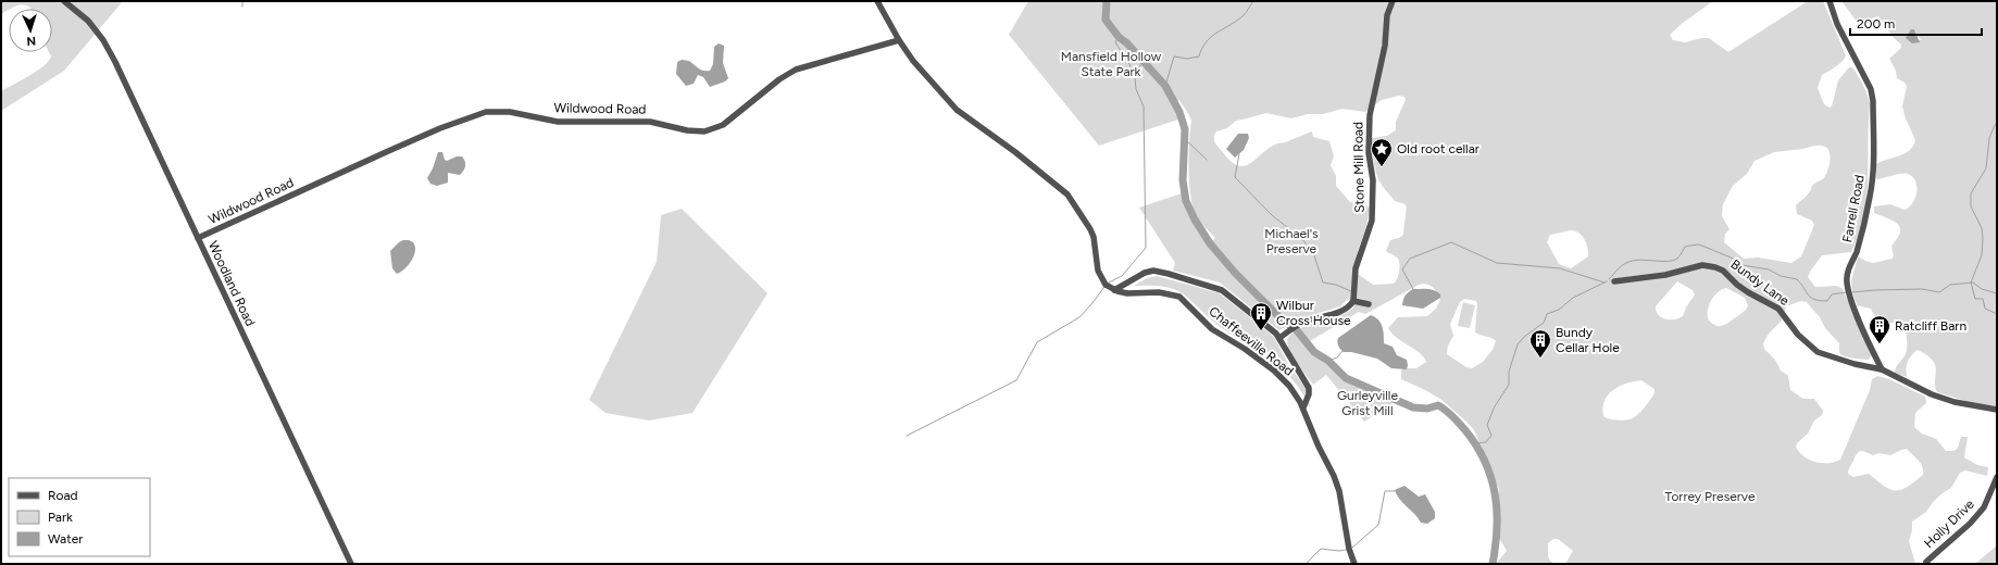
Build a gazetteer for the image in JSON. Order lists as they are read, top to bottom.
{
  "streets": {
    "street": [
      "Wildwood Road",
      "Stone Mill Road",
      "Farrell Road",
      "Bundy Lane",
      "Woodland Road",
      "Chaffeeville Road",
      "Holly Drive"
    ]
  },
  "crossings": [
    ["Wildwood Road", "Woodland Road"],
    ["Farrell Road", "Bundy Lane"]
  ],
  "parks": [
    "Mansfield Hollow State Park",
    "Michael's Preserve",
    "Gurleyville Grist Mill",
    "Torrey Preserve"
  ],
  "places": {
    "place": ["Old root cellar"],
    "building": ["Wilbur Cross House", "Ratcliff Barn", "Bundy Cellar Hole"]
  },
  "legend": ["Road", "Park", "Water"],
  "scale_bar": "200 m",
  "north": "bottom"
}
